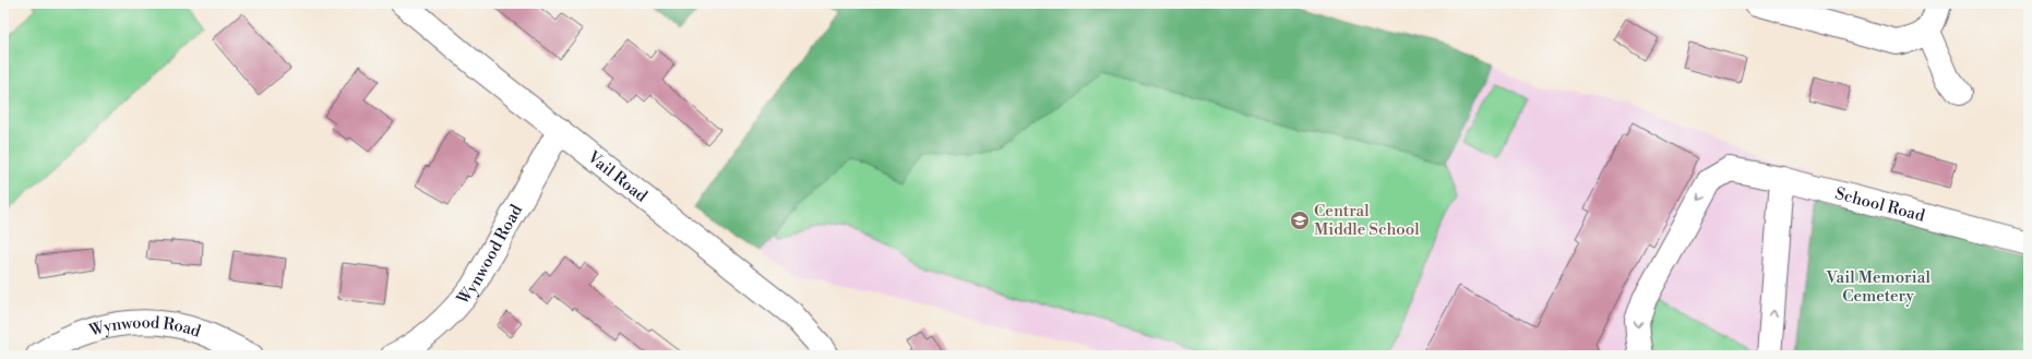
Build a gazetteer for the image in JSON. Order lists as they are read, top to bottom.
{
  "streets": {
    "street": ["Vail Road", "School Road", "Wynwood Road"]
  },
  "crossings": [
    ["Vail Road", "Wynwood Road"]
  ],
  "one_way": ["School Road"],
  "parks": ["Vail Memorial Cemetery"],
  "places": {
    "school or university": ["Central Middle School"]
  }
}
